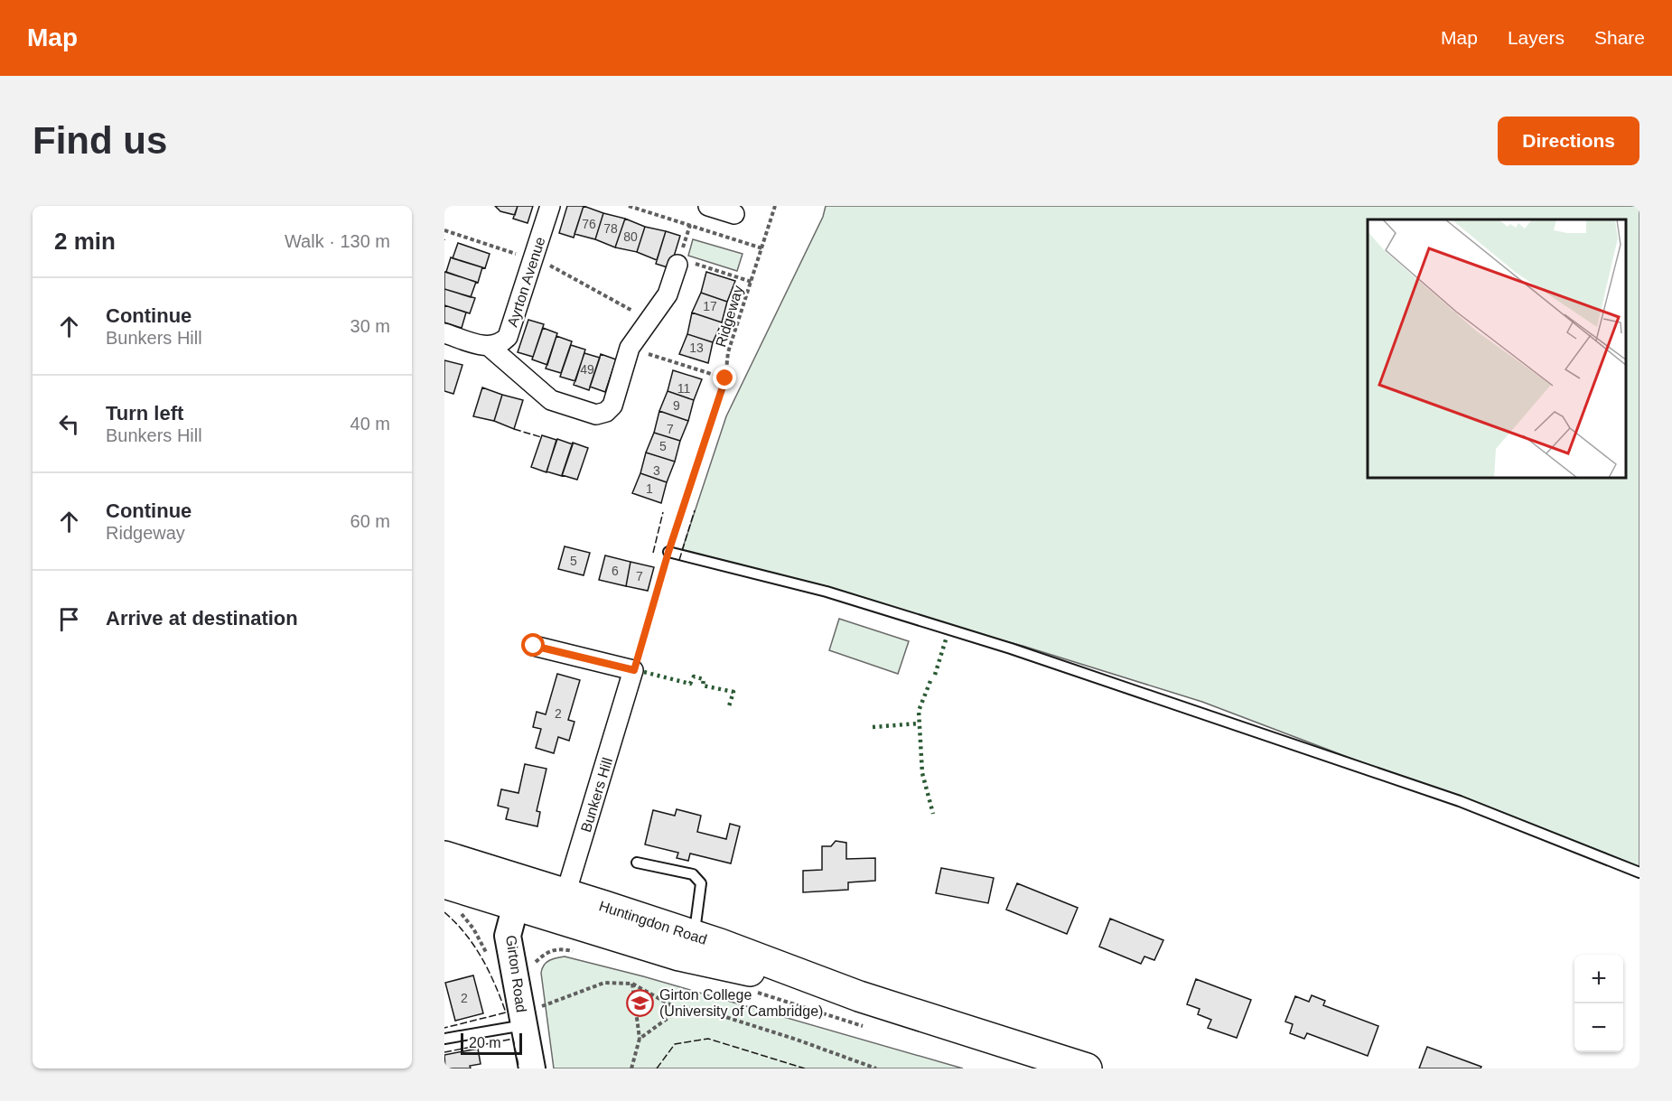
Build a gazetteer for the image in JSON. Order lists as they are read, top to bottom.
{
  "streets": {
    "main road": ["Huntingdon Road"],
    "street": ["Ayrton Avenue", "Bunkers Hill", "Girton Road"],
    "path": ["Ridgeway"]
  },
  "crossings": [
    ["Bunkers Hill", "Huntingdon Road"],
    ["Huntingdon Road", "Girton Road"]
  ],
  "places": {
    "school or university": ["Girton College (University of Cambridge)"]
  },
  "house_numbers": [
    "76",
    "78",
    "80",
    "17",
    "13",
    "49",
    "11",
    "9",
    "7",
    "5",
    "3",
    "1",
    "5",
    "6",
    "7",
    "2",
    "2"
  ],
  "scale_bar": "20 m",
  "page": {
    "header": "Map",
    "nav": ["Map", "Layers", "Share"],
    "buttons": "Directions",
    "title": "Find us",
    "heading": ["2 min", "Walk · 130 m"],
    "list": [
      ["Continue", "Bunkers Hill", "30 m"],
      ["Turn left", "Bunkers Hill", "40 m"],
      ["Continue", "Ridgeway", "60 m"],
      "Arrive at destination"
    ],
    "map_buttons": ["+", "−"],
    "scale": "20 m"
  }
}
